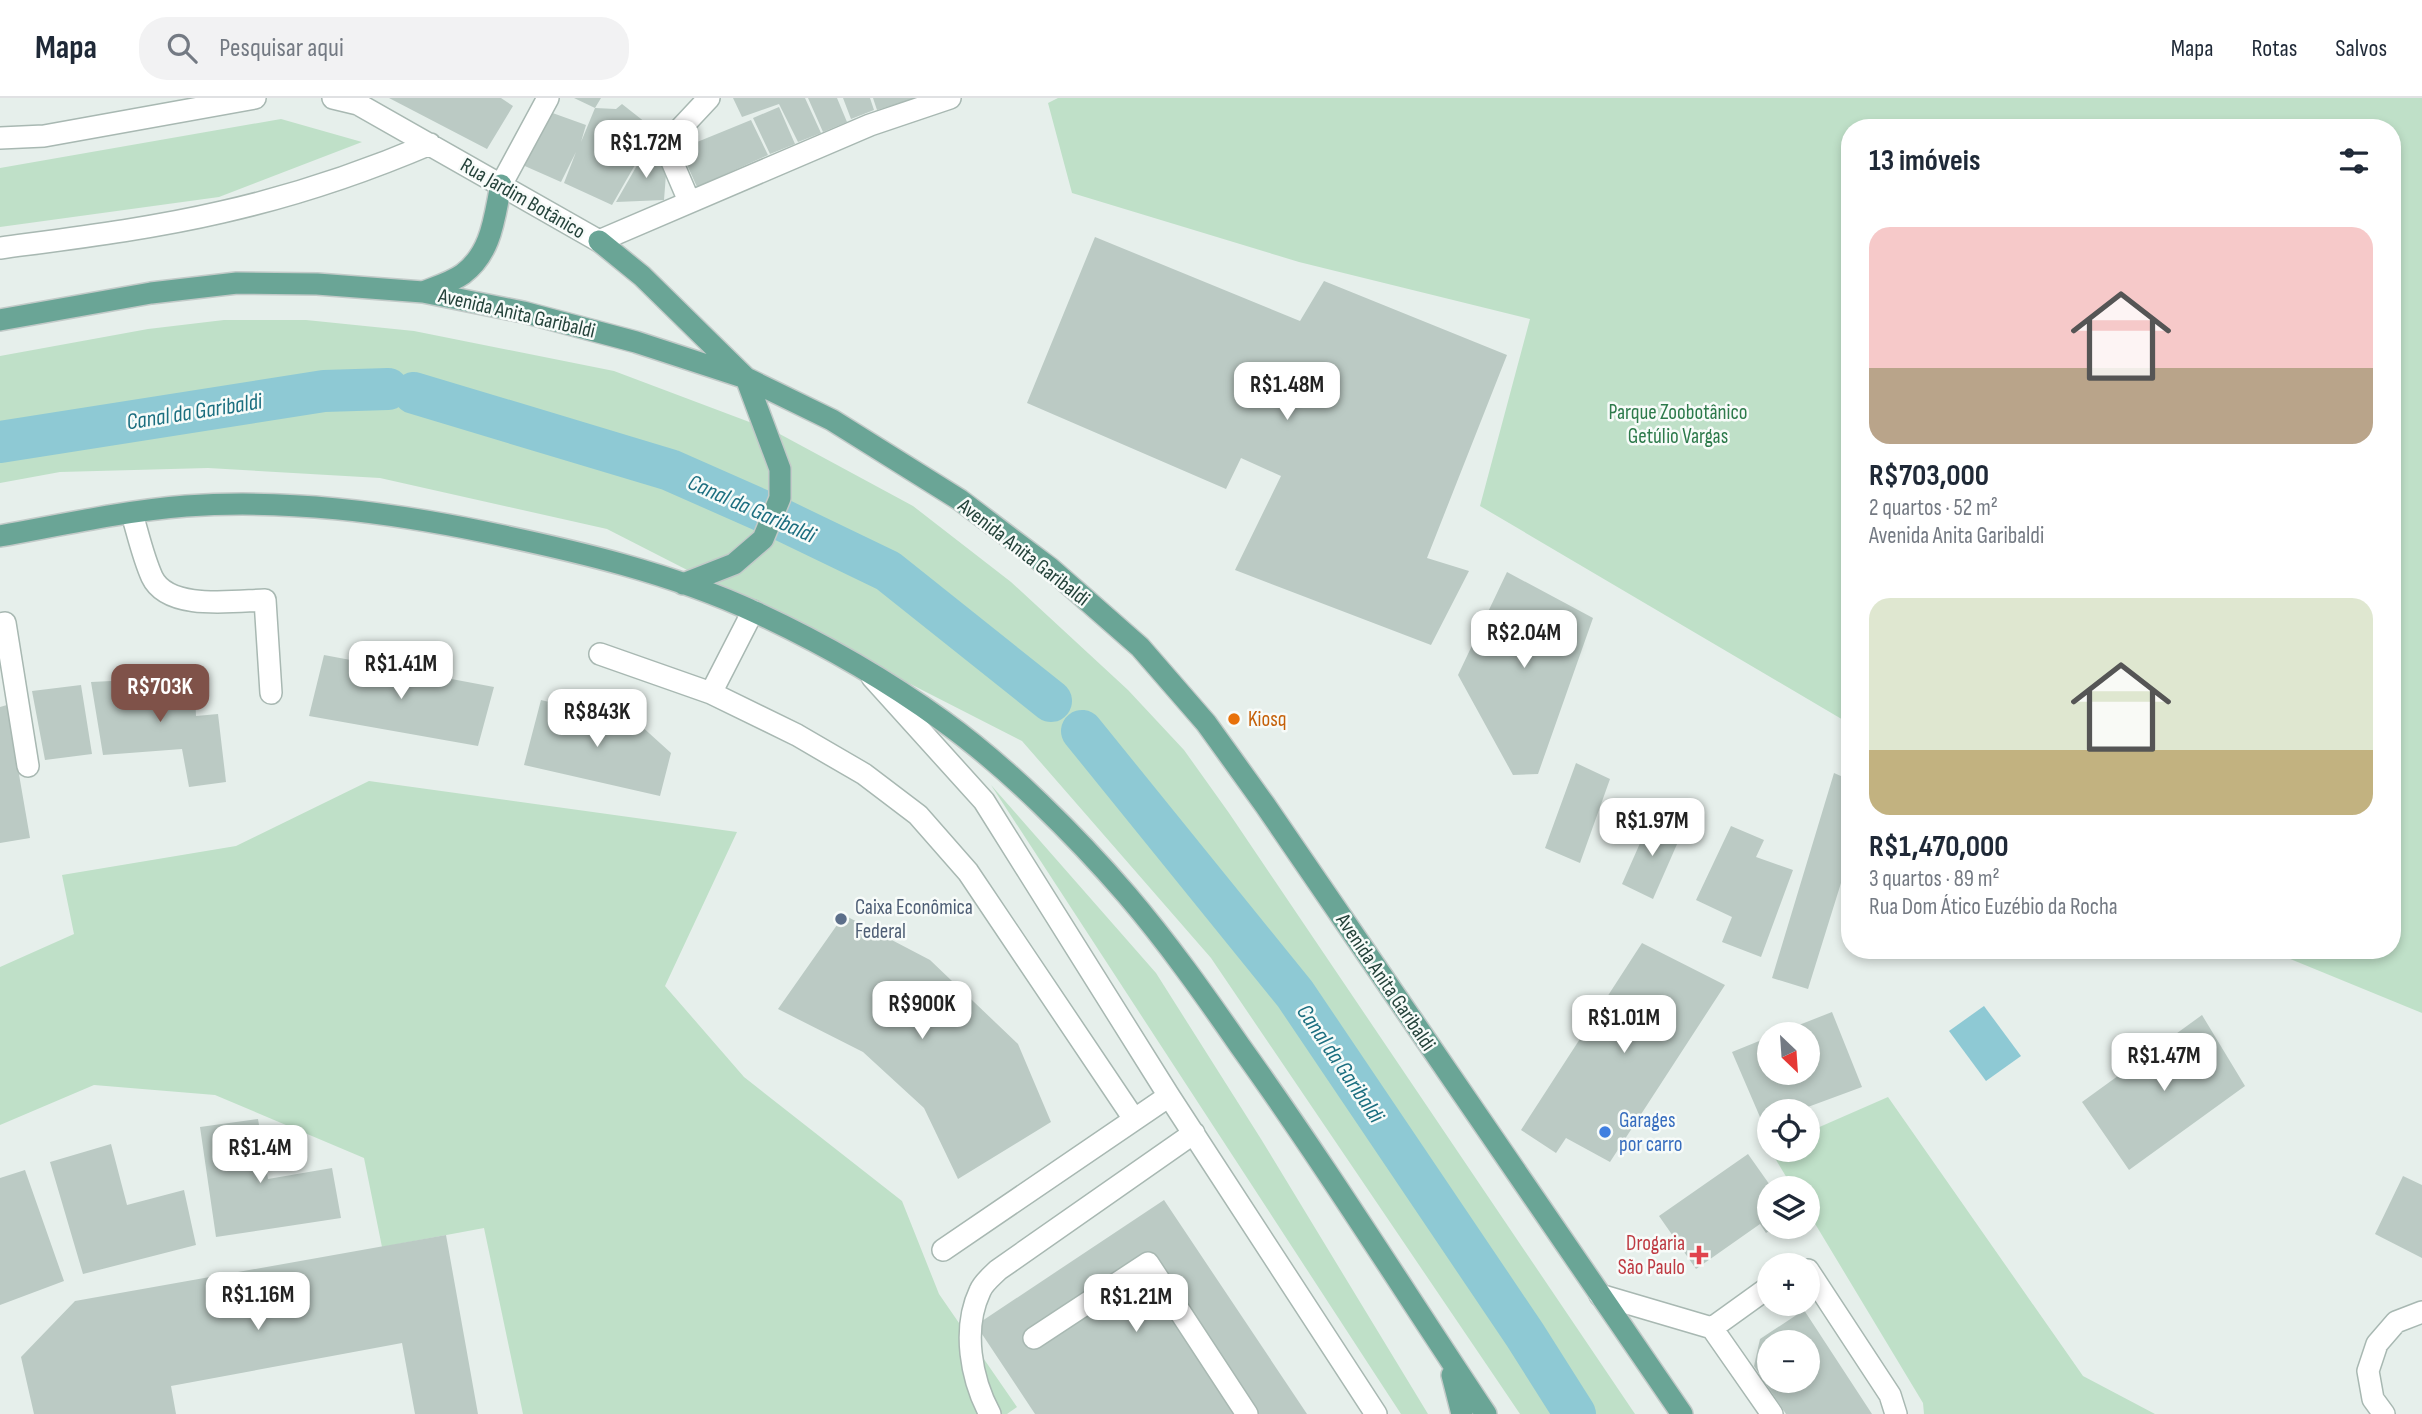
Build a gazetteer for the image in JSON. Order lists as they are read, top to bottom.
{
  "streets": {
    "main road": ["Avenida Anita Garibaldi"],
    "street": ["Rua Jardim Botânico"]
  },
  "water": ["Canal da Garibaldi"],
  "parks": ["Parque Zoobotânico Getúlio Vargas"],
  "places": {
    "other": ["Kiosq", "Caixa Econômica Federal", "Garages por carro"],
    "health": ["Drogaria São Paulo"]
  },
  "north": "bottom right",
  "page": {
    "header": "Mapa",
    "search": "Pesquisar aqui",
    "nav": ["Mapa", "Rotas", "Salvos"],
    "heading": "13 imóveis",
    "price": [
      "R$1.72M",
      "R$1.48M",
      "R$2.04M",
      "R$1.41M",
      "R$703K",
      "R$843K",
      "R$1.97M",
      "R$900K",
      "R$1.01M",
      "R$1.47M",
      "R$1.4M",
      "R$1.16M",
      "R$1.21M"
    ],
    "list": [
      {
        "name": "R$703,000",
        "note": "2 quartos · 52 m² · Avenida Anita Garibaldi"
      },
      {
        "name": "R$1,470,000",
        "note": "3 quartos · 89 m² · Rua Dom Ático Euzébio da Rocha"
      }
    ],
    "map_buttons": ["+", "−"]
  }
}
